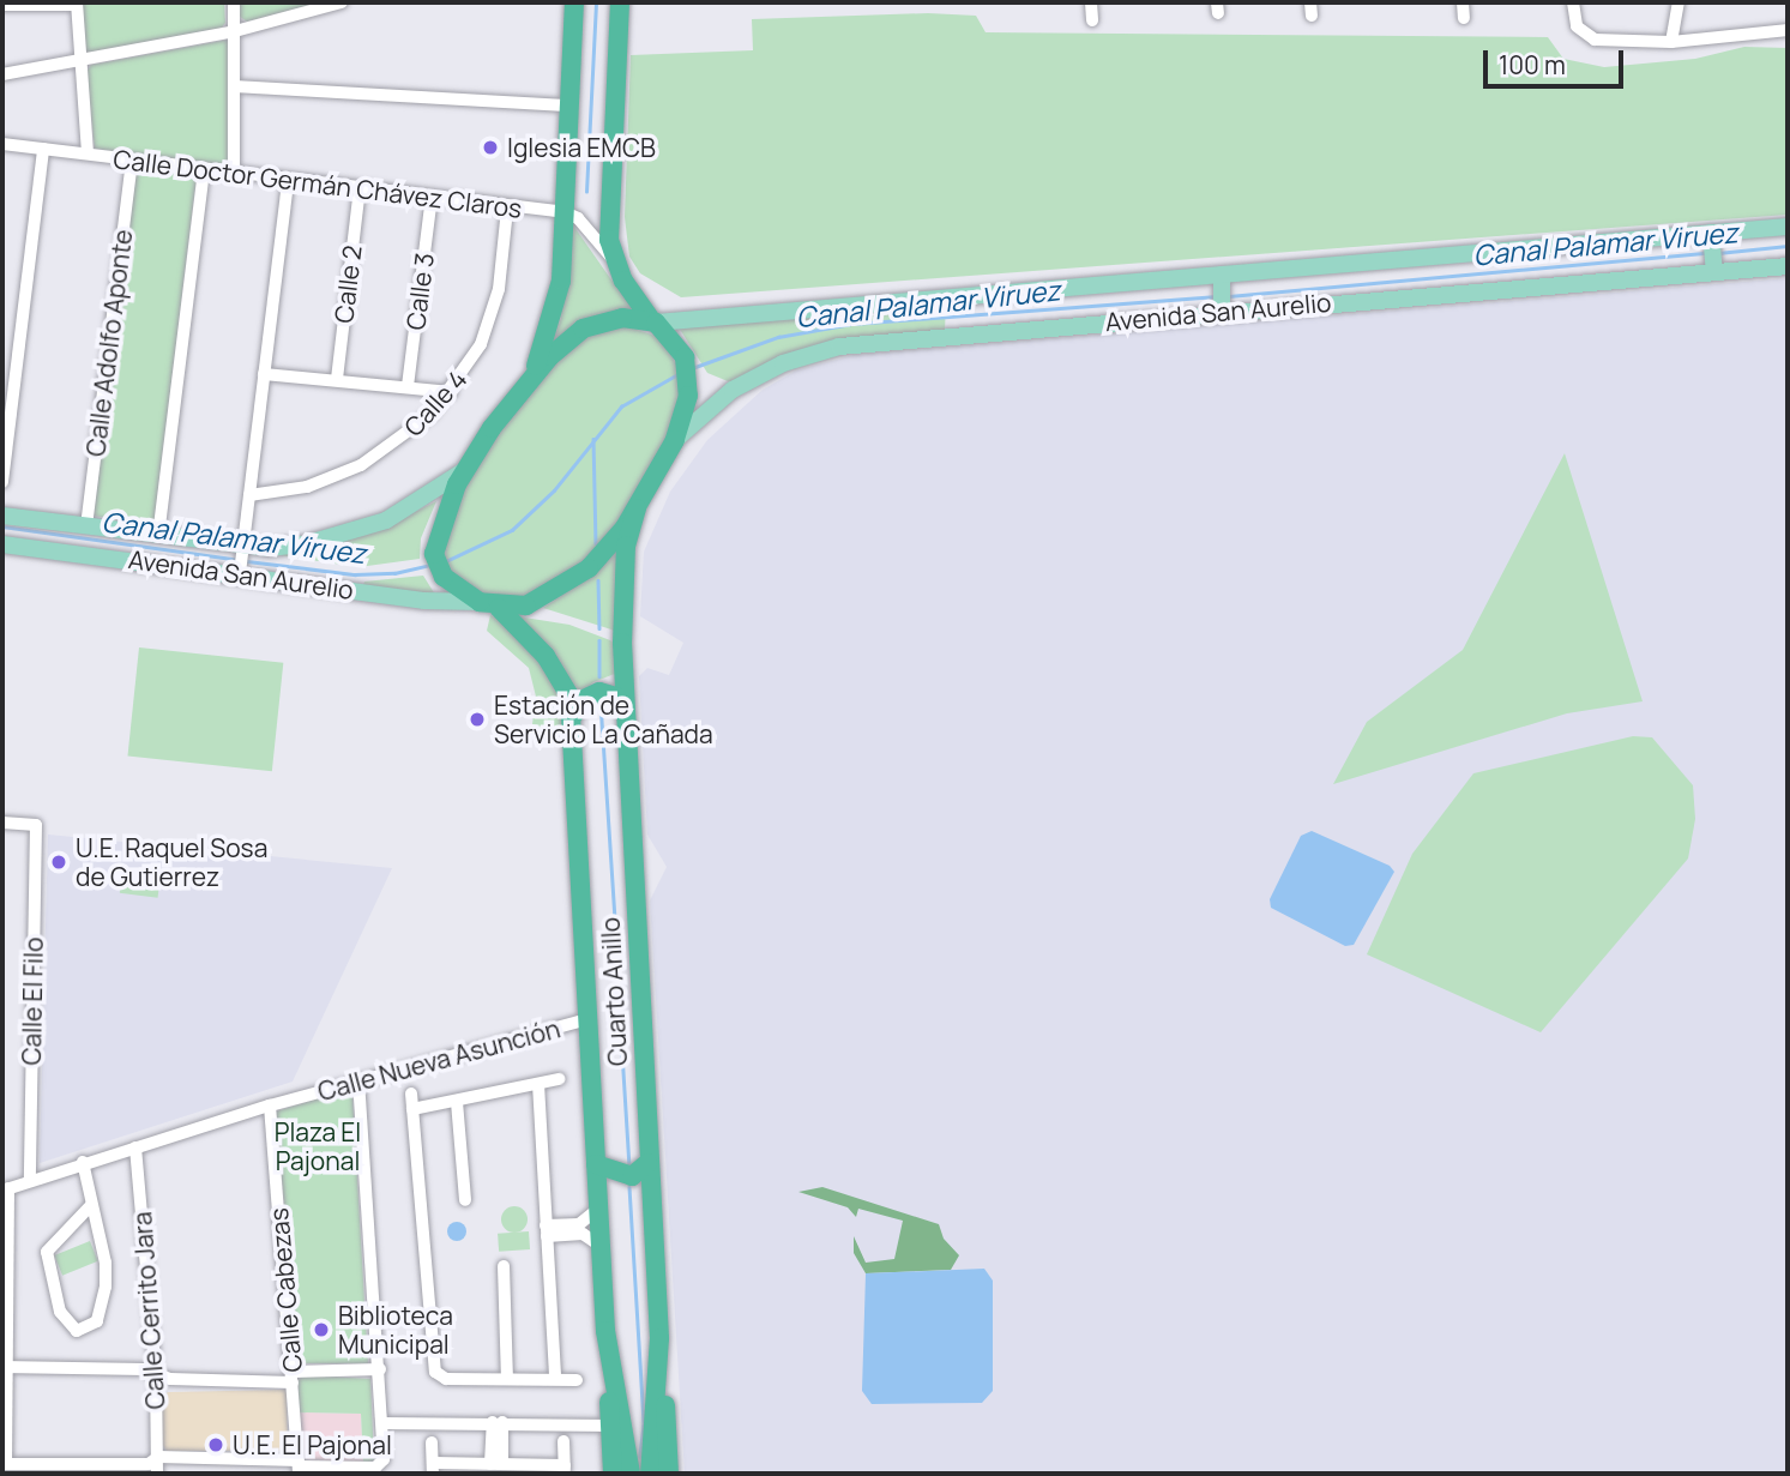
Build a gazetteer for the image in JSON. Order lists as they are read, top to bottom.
{
  "streets": {
    "highway": ["Cuarto Anillo"],
    "main road": ["Avenida San Aurelio"],
    "street": [
      "Calle Doctor Germán Chávez Claros",
      "Calle 2",
      "Calle 3",
      "Calle Adolfo Aponte",
      "Calle 4",
      "Calle El Filo",
      "Calle Nueva Asunción",
      "Calle Cabezas",
      "Calle Cerrito Jara"
    ]
  },
  "crossings": [
    ["Calle Doctor Germán Chávez Claros", "Calle 2"],
    ["Calle Doctor Germán Chávez Claros", "Calle 3"],
    ["Calle Doctor Germán Chávez Claros", "Calle Adolfo Aponte"],
    ["Calle Doctor Germán Chávez Claros", "Calle 4"],
    ["Avenida San Aurelio", "Calle Adolfo Aponte"],
    ["Cuarto Anillo", "Calle Nueva Asunción"],
    ["Calle El Filo", "Calle Nueva Asunción"],
    ["Calle Nueva Asunción", "Calle Cabezas"],
    ["Calle Nueva Asunción", "Calle Cerrito Jara"]
  ],
  "water": ["Canal Palamar Viruez"],
  "parks": ["Plaza El Pajonal"],
  "places": [
    "Iglesia EMCB",
    "Estación de Servicio La Cañada",
    "U.E. Raquel Sosa de Gutierrez",
    "Biblioteca Municipal",
    "U.E. El Pajonal"
  ],
  "scale_bar": "100 m"
}
